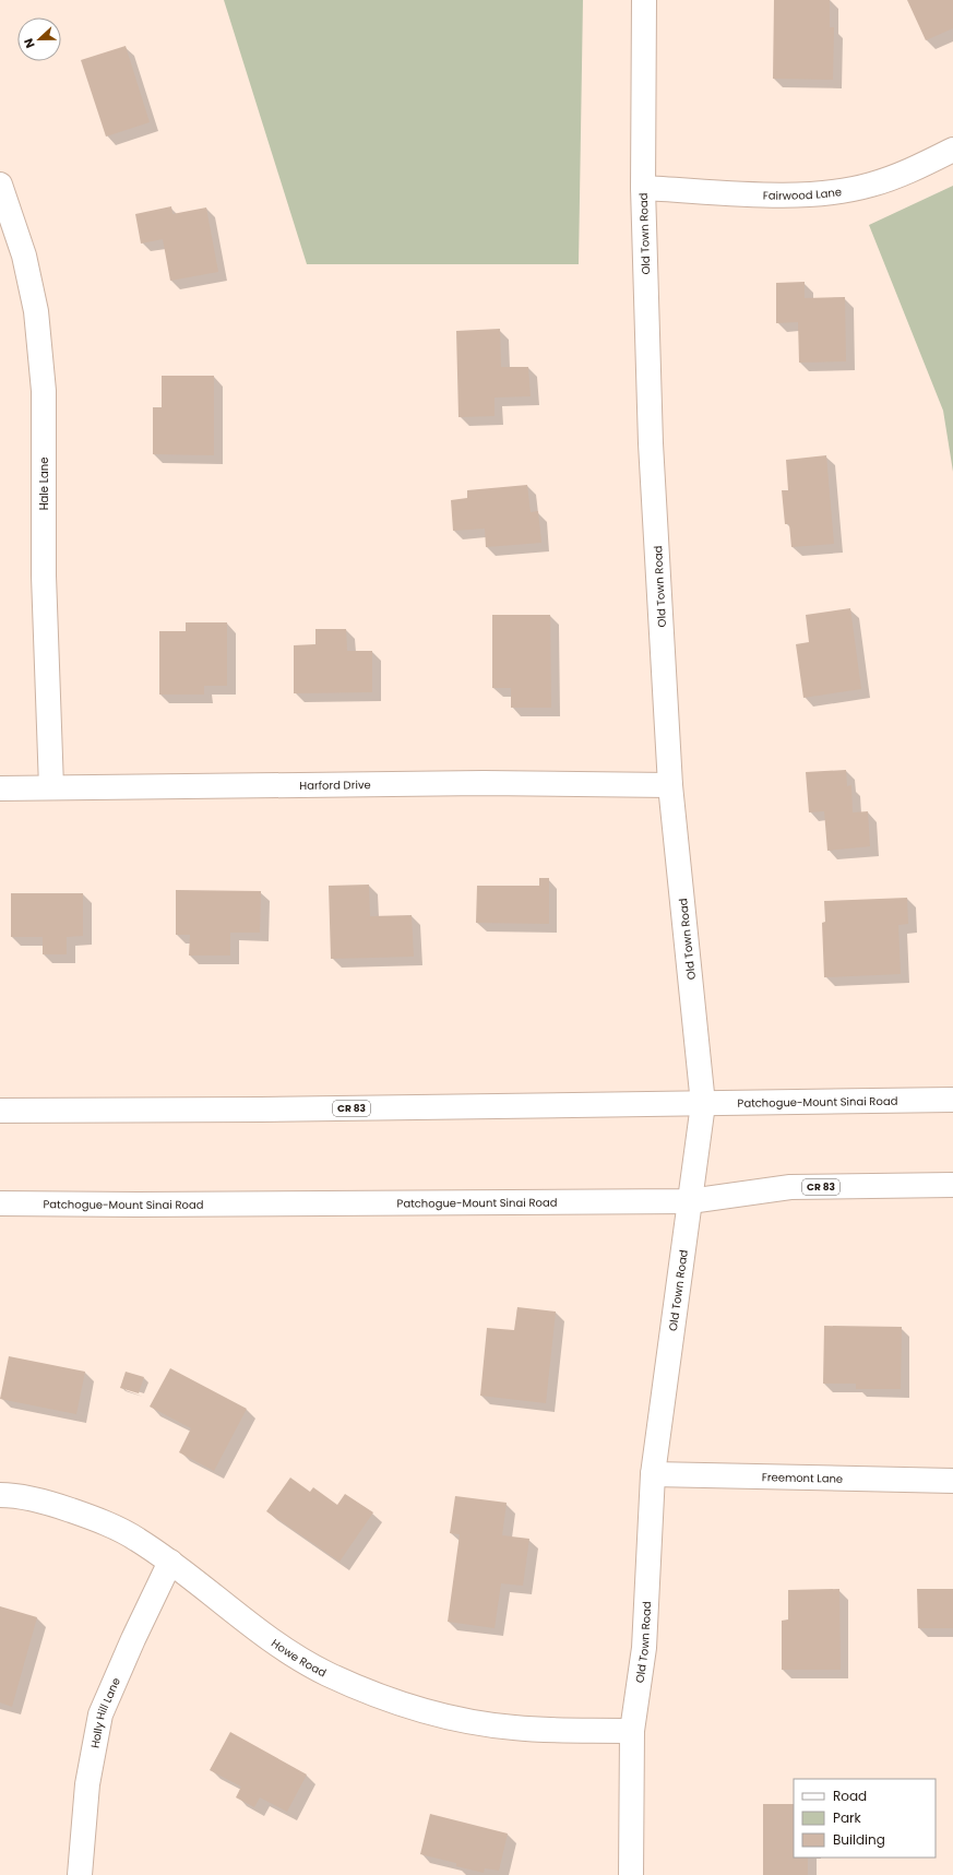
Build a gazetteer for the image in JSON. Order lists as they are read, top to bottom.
{
  "streets": {
    "main road": [
      "Fairwood Lane",
      "Old Town Road",
      "Hale Lane",
      "Harford Drive",
      "Patchogue-Mount Sinai Road",
      "CR 83",
      "Freemont Lane",
      "Howe Road",
      "Holly Hill Lane"
    ]
  },
  "crossings": [
    ["Fairwood Lane", "Old Town Road"],
    ["Old Town Road", "Harford Drive"],
    ["Old Town Road", "Patchogue-Mount Sinai Road"],
    ["Old Town Road", "Freemont Lane"],
    ["Old Town Road", "Howe Road"],
    ["Hale Lane", "Harford Drive"],
    ["Howe Road", "Holly Hill Lane"]
  ],
  "legend": ["Road", "Park", "Building"],
  "north": "left"
}
